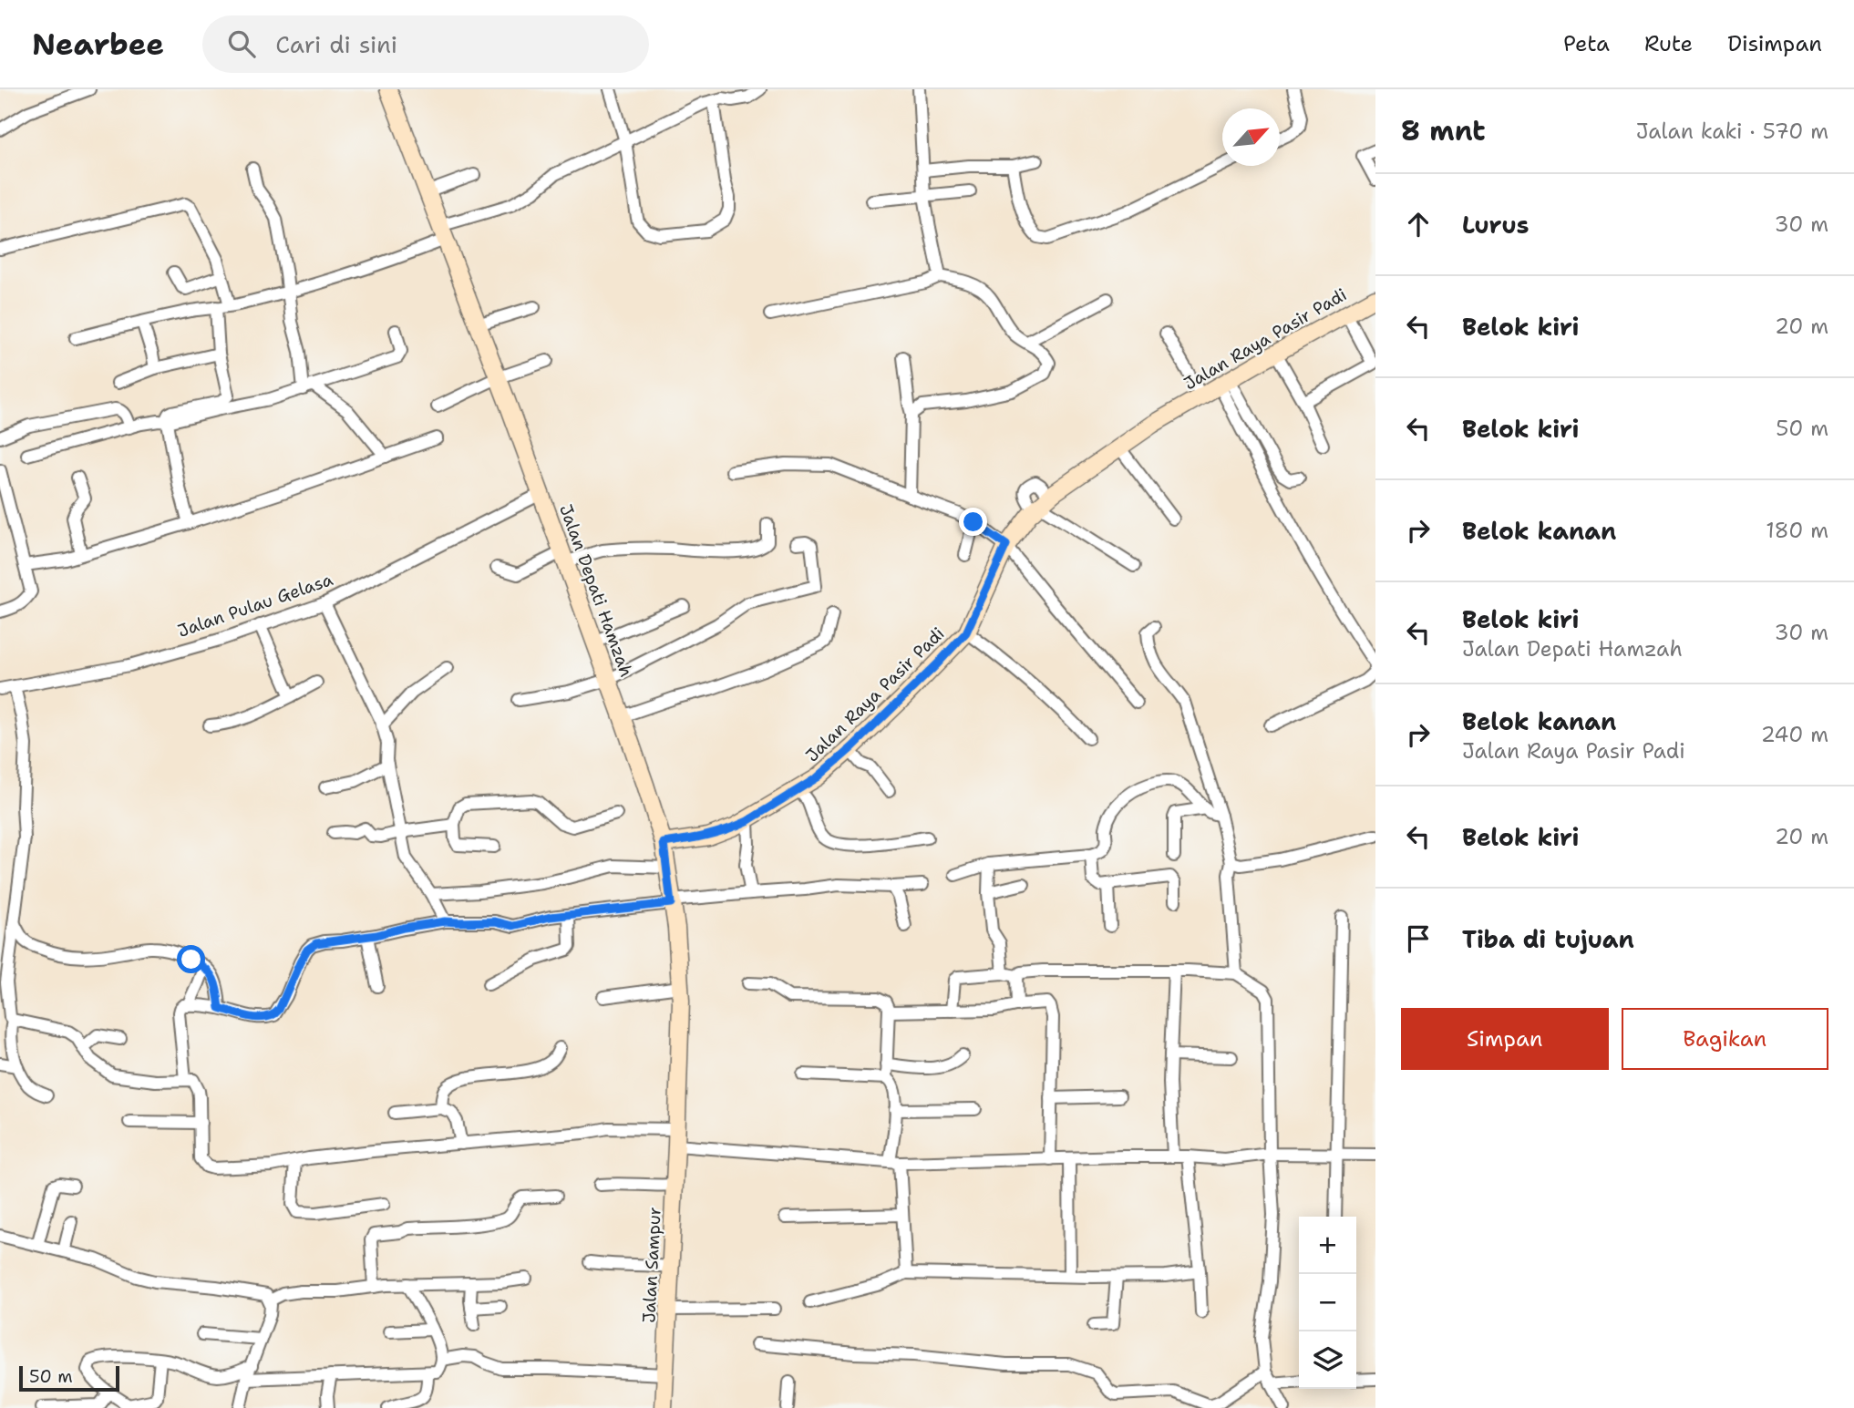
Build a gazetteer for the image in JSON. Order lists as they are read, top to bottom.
{
  "streets": {
    "main road": ["Jalan Raya Pasir Padi", "Jalan Depati Hamzah", "Jalan Sampur"],
    "street": ["Jalan Pulau Gelasa"]
  },
  "crossings": [
    ["Jalan Raya Pasir Padi", "Jalan Depati Hamzah"],
    ["Jalan Depati Hamzah", "Jalan Pulau Gelasa"],
    ["Jalan Depati Hamzah", "Jalan Sampur"]
  ],
  "scale_bar": "50 m",
  "north": "top right",
  "page": {
    "header": "Nearbee",
    "search": "Cari di sini",
    "nav": ["Peta", "Rute", "Disimpan"],
    "heading": ["8 mnt", "Jalan kaki · 570 m"],
    "list": [
      ["Lurus", "30 m"],
      ["Belok kiri", "20 m"],
      ["Belok kiri", "50 m"],
      ["Belok kanan", "180 m"],
      ["Belok kiri", "Jalan Depati Hamzah", "30 m"],
      ["Belok kanan", "Jalan Raya Pasir Padi", "240 m"],
      ["Belok kiri", "20 m"],
      "Tiba di tujuan"
    ],
    "buttons": ["Simpan", "Bagikan"],
    "map_buttons": ["+", "−"],
    "scale": "50 m"
  }
}
